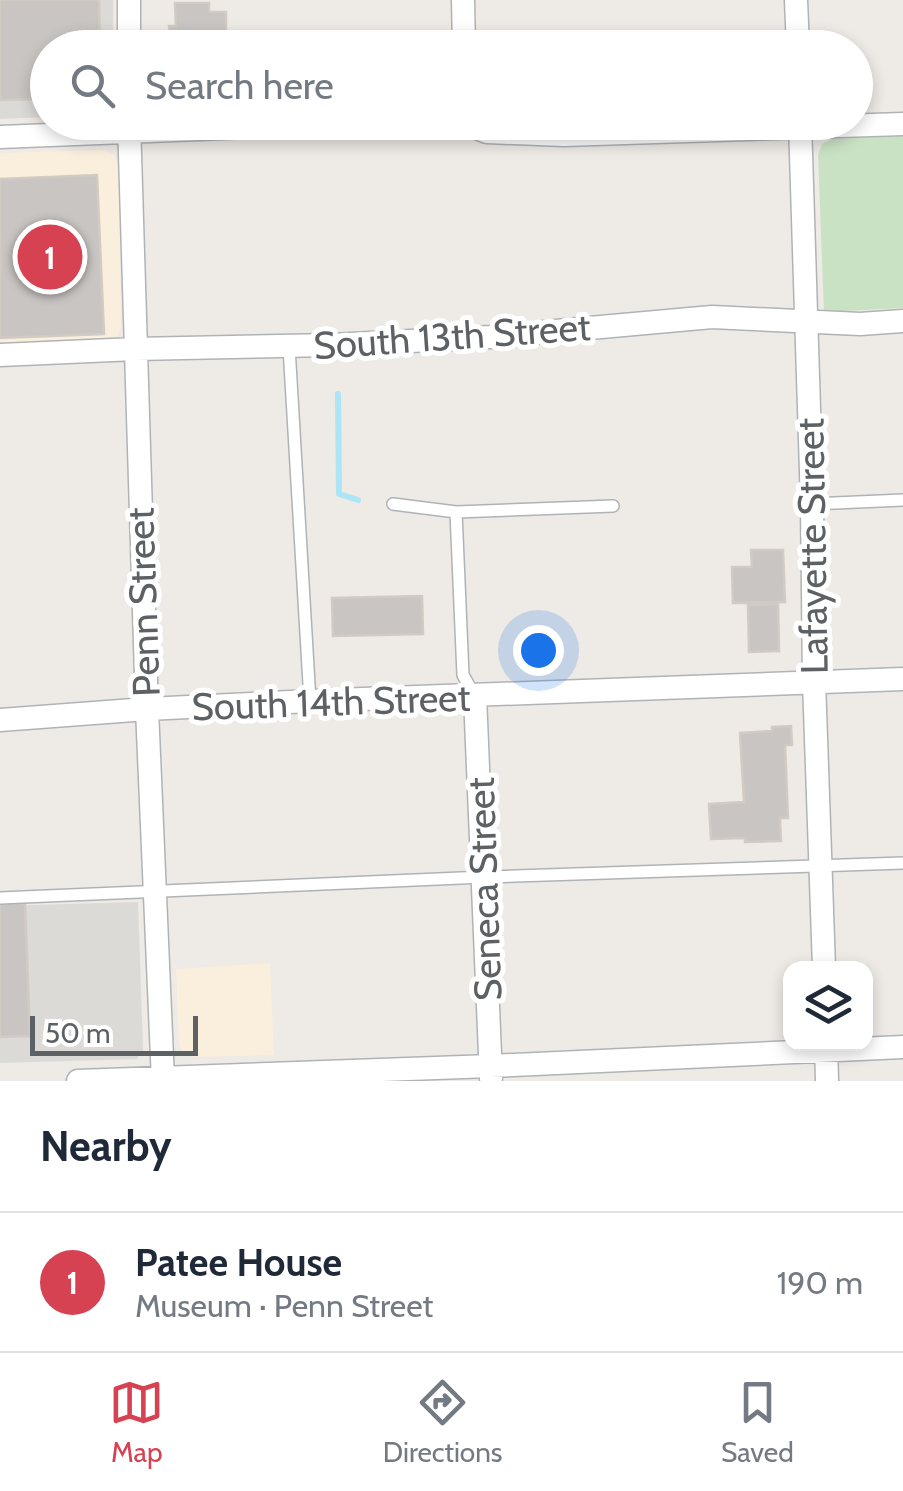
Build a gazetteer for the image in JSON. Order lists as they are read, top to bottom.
{
  "streets": {
    "street": [
      "South 13th Street",
      "Lafayette Street",
      "Penn Street",
      "South 14th Street",
      "Seneca Street"
    ]
  },
  "crossings": [
    ["South 13th Street", "Lafayette Street"],
    ["South 13th Street", "Penn Street"],
    ["Lafayette Street", "South 14th Street"],
    ["Penn Street", "South 14th Street"],
    ["South 14th Street", "Seneca Street"]
  ],
  "scale_bar": "50 m",
  "page": {
    "search": "Search here",
    "pins": "1",
    "scale": "50 m",
    "heading": "Nearby",
    "list": [
      {
        "mark": "1",
        "name": "Patee House",
        "note": "Museum · Penn Street",
        "value": "190 m"
      }
    ],
    "nav": ["Map", "Directions", "Saved"]
  }
}
